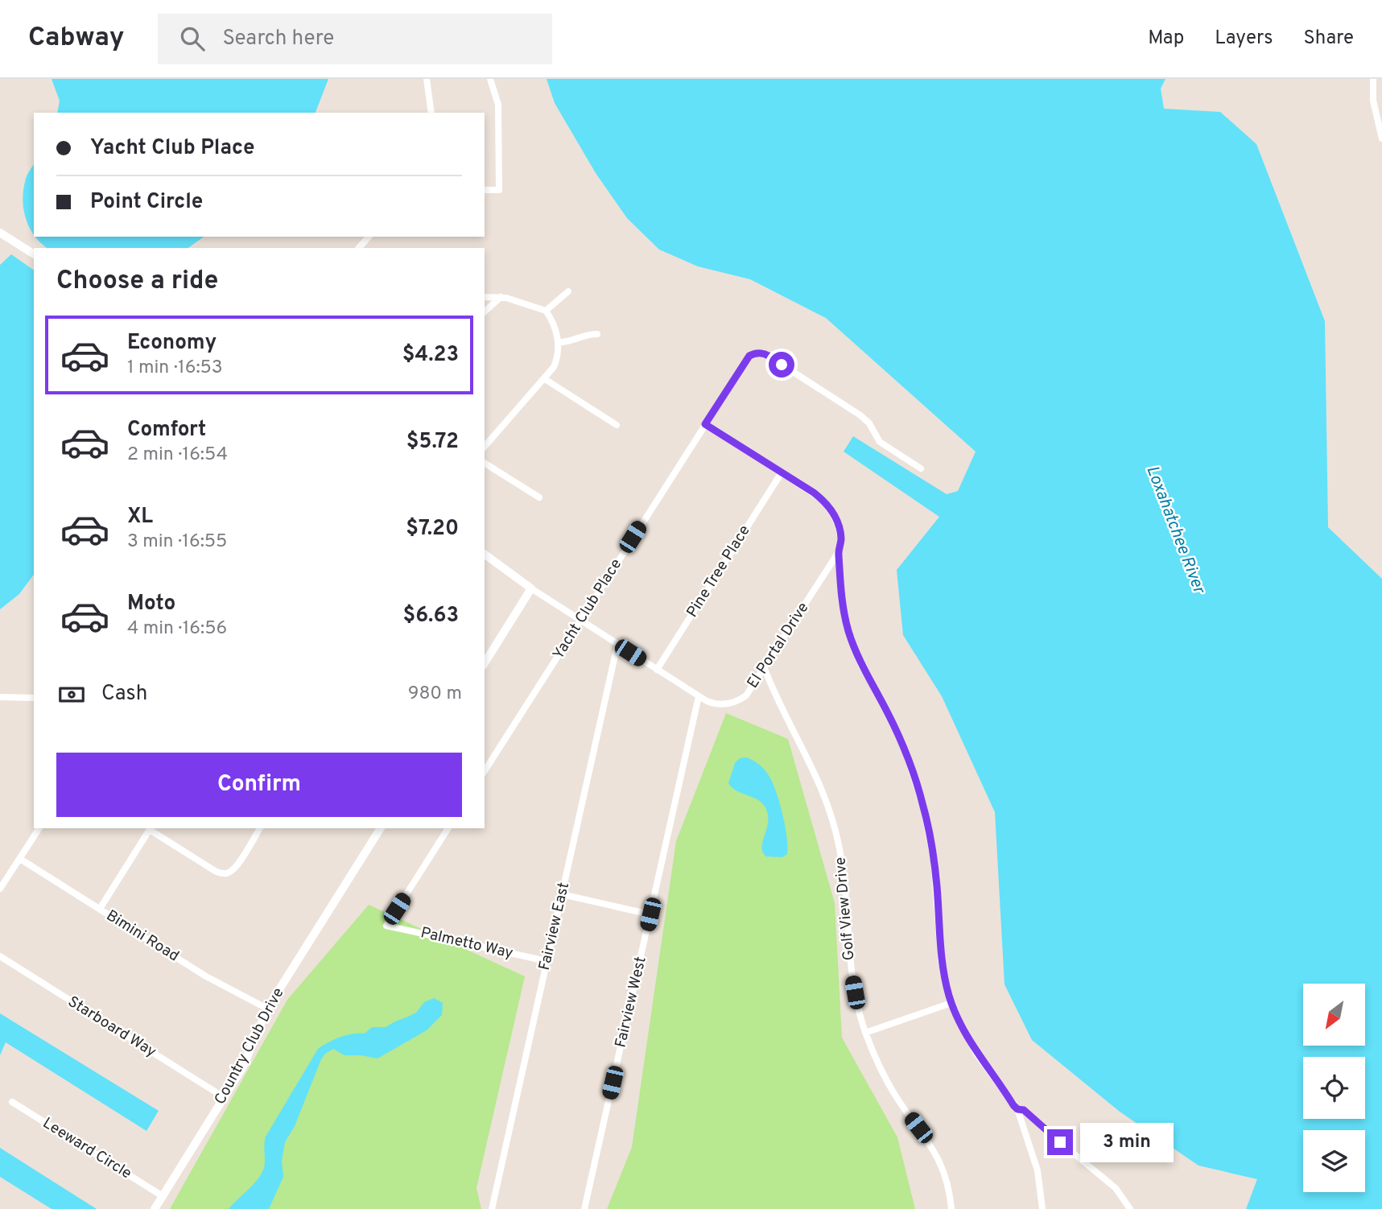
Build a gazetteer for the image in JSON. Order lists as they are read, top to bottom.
{
  "streets": {
    "street": [
      "Pine Tree Place",
      "Yacht Club Place",
      "El Portal Drive",
      "Golf View Drive",
      "Fairview East",
      "Bimini Road",
      "Palmetto Way",
      "Fairview West",
      "Starboard Way",
      "Country Club Drive",
      "Leeward Circle"
    ]
  },
  "crossings": [
    ["Pine Tree Place", "El Portal Drive"],
    ["Yacht Club Place", "El Portal Drive"],
    ["El Portal Drive", "Golf View Drive"],
    ["El Portal Drive", "Fairview East"],
    ["El Portal Drive", "Fairview West"],
    ["Fairview East", "Palmetto Way"],
    ["Bimini Road", "Country Club Drive"],
    ["Starboard Way", "Country Club Drive"],
    ["Country Club Drive", "Leeward Circle"]
  ],
  "water": ["Loxahatchee River"],
  "north": "bottom left",
  "page": {
    "header": "Cabway",
    "search": "Search here",
    "nav": ["Map", "Layers", "Share"],
    "banner": ["Yacht Club Place", "Point Circle"],
    "heading": "Choose a ride",
    "list": [
      {
        "name": "Economy",
        "note": "1 min · 16:53",
        "value": "$4.23"
      },
      {
        "name": "Comfort",
        "note": "2 min · 16:54",
        "value": "$5.72"
      },
      {
        "name": "XL",
        "note": "3 min · 16:55",
        "value": "$7.20"
      },
      {
        "name": "Moto",
        "note": "4 min · 16:56",
        "value": "$6.63"
      }
    ],
    "pay": ["Cash", "980 m"],
    "buttons": "Confirm",
    "bubble": "3 min"
  }
}
